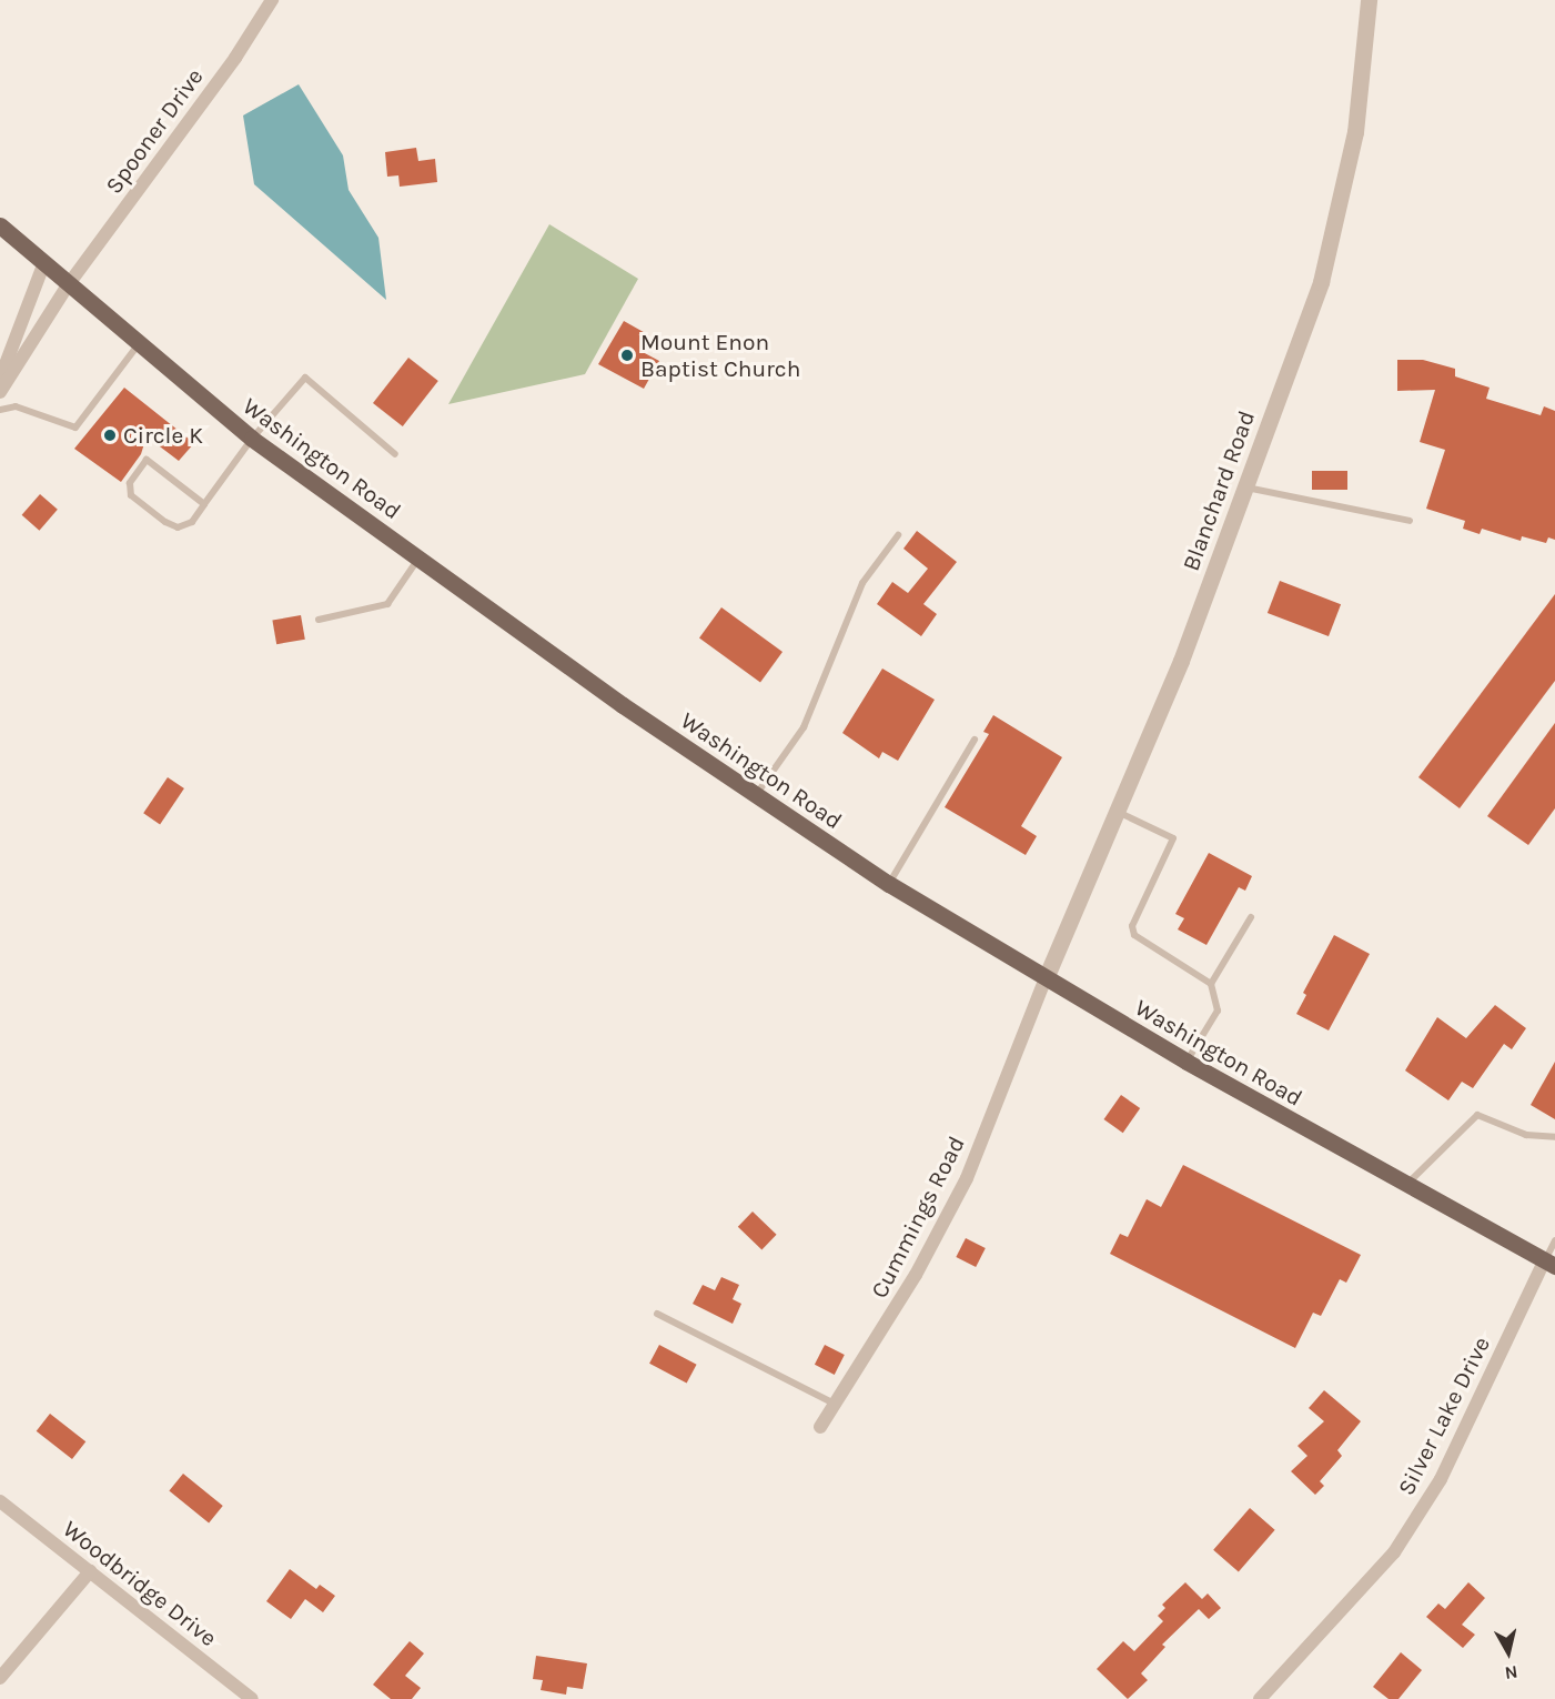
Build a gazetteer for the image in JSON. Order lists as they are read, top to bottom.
{
  "streets": {
    "main road": ["Washington Road"],
    "street": [
      "Spooner Drive",
      "Blanchard Road",
      "Cummings Road",
      "Silver Lake Drive",
      "Woodbridge Drive"
    ]
  },
  "crossings": [
    ["Spooner Drive", "Washington Road"],
    ["Washington Road", "Blanchard Road"],
    ["Washington Road", "Cummings Road"],
    ["Washington Road", "Silver Lake Drive"],
    ["Blanchard Road", "Cummings Road"]
  ],
  "places": ["Mount Enon Baptist Church", "Circle K"],
  "north": "bottom"
}
